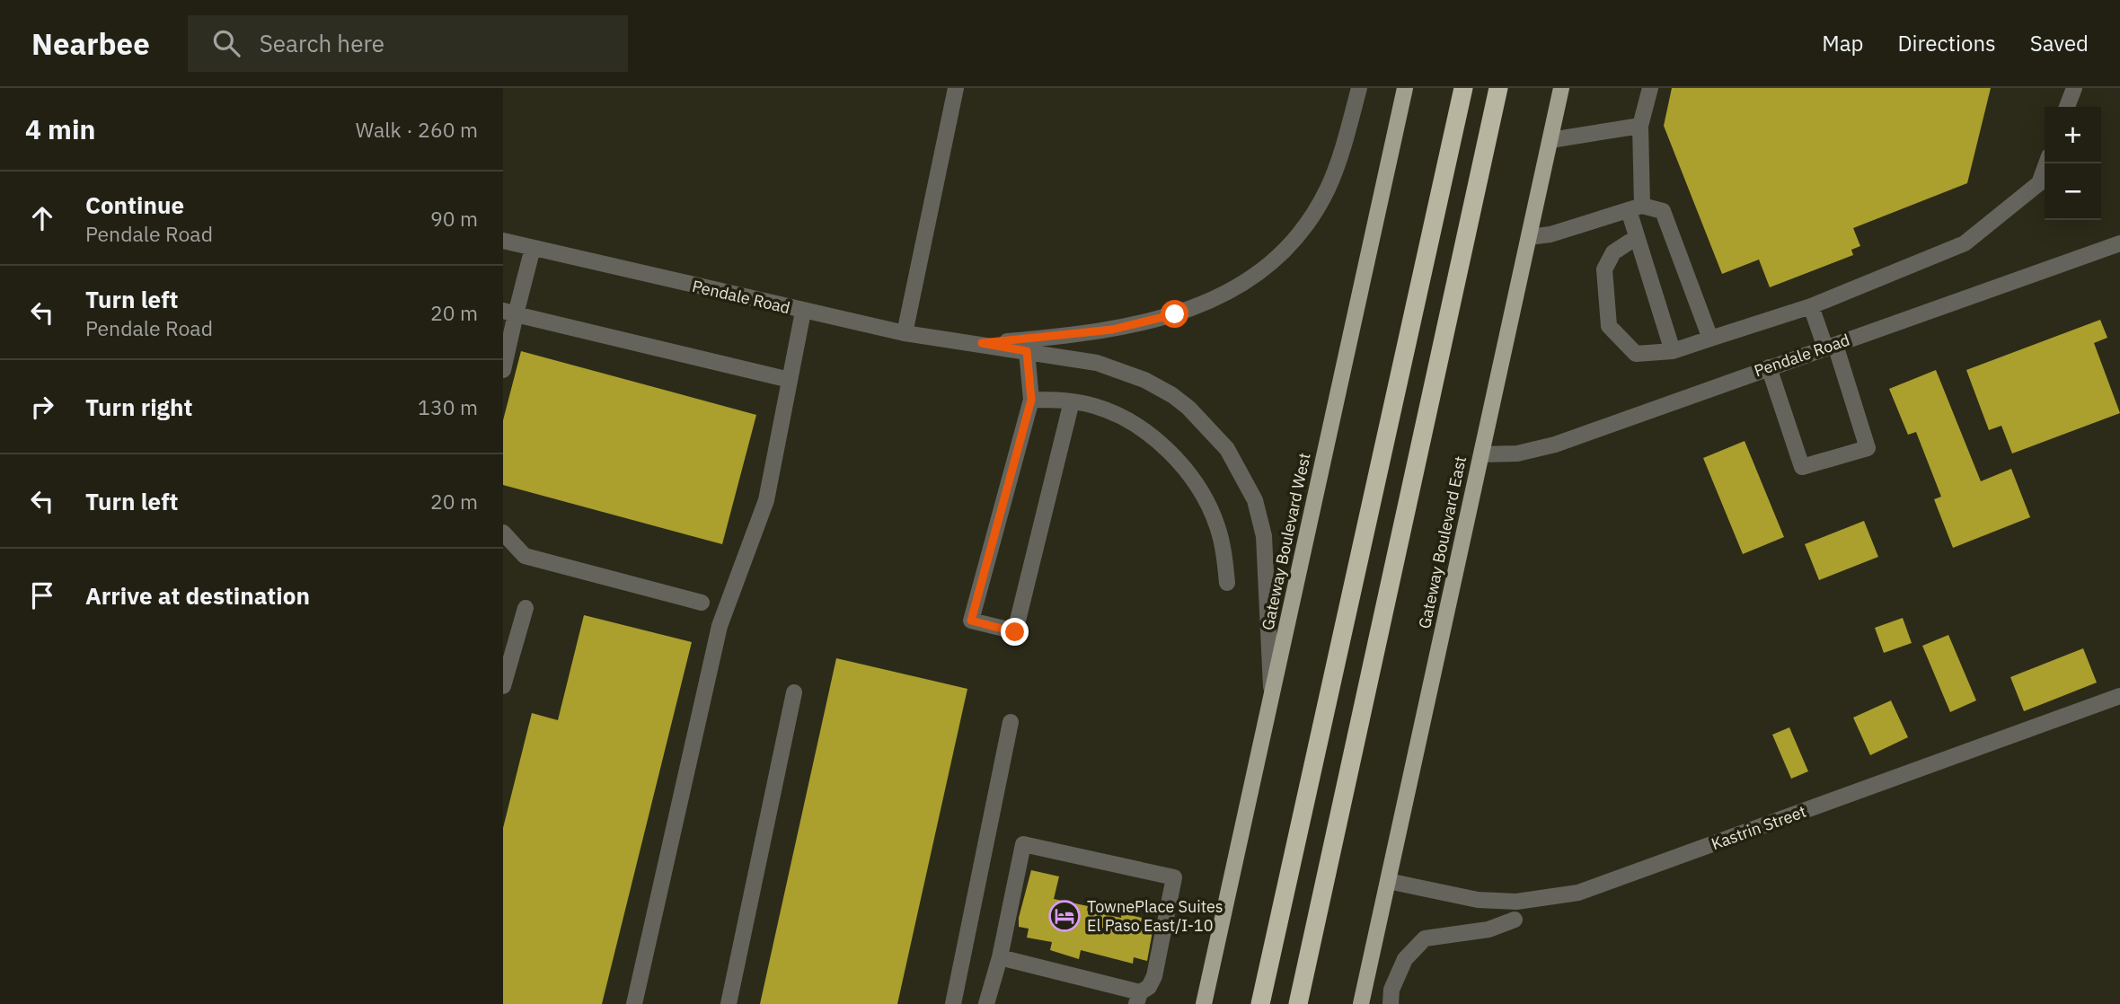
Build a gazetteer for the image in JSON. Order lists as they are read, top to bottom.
{
  "streets": {
    "main road": ["Gateway Boulevard West", "Gateway Boulevard East"],
    "street": ["Pendale Road", "Kastrin Street"]
  },
  "crossings": [
    ["Pendale Road", "Gateway Boulevard West"],
    ["Pendale Road", "Gateway Boulevard East"],
    ["Gateway Boulevard East", "Kastrin Street"]
  ],
  "places": {
    "hotel": ["TownePlace Suites El Paso East/I-10"]
  },
  "page": {
    "header": "Nearbee",
    "search": "Search here",
    "nav": ["Map", "Directions", "Saved"],
    "heading": ["4 min", "Walk · 260 m"],
    "map_buttons": ["+", "−"],
    "list": [
      ["Continue", "Pendale Road", "90 m"],
      ["Turn left", "Pendale Road", "20 m"],
      ["Turn right", "130 m"],
      ["Turn left", "20 m"],
      "Arrive at destination"
    ]
  }
}
